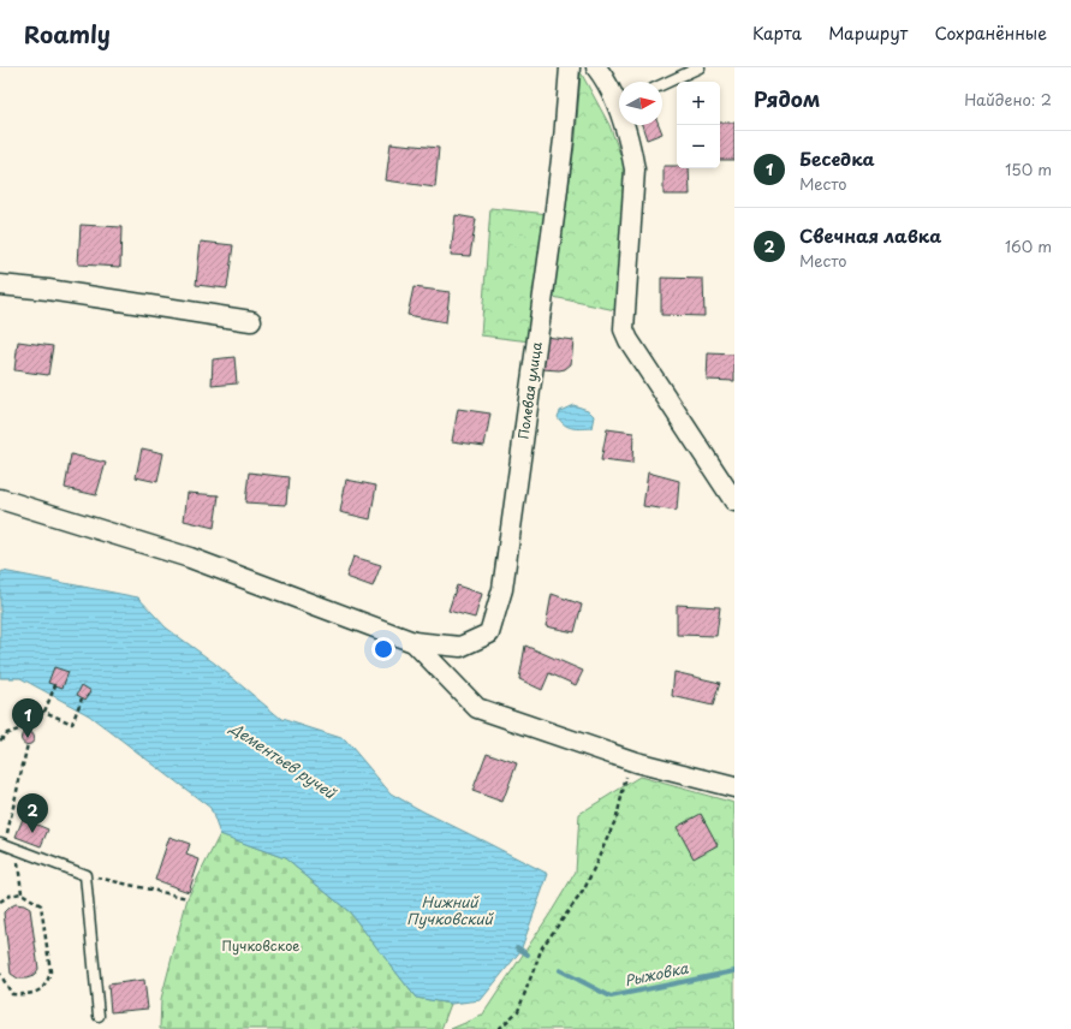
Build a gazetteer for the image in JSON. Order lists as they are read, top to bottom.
{
  "streets": {
    "street": ["Полевая улица"]
  },
  "water": ["Дементьев ручей", "Нижний Пучковский", "Рыжовка"],
  "parks": ["Пучковское"],
  "north": "right",
  "page": {
    "header": "Roamly",
    "nav": ["Карта", "Маршрут", "Сохранённые"],
    "heading": ["Рядом", "Найдено: 2"],
    "map_buttons": ["+", "−"],
    "list": [
      {
        "mark": "1",
        "name": "Беседка",
        "note": "Место",
        "value": "150 m"
      },
      {
        "mark": "2",
        "name": "Свечная лавка",
        "note": "Место",
        "value": "160 m"
      }
    ],
    "pins": ["1", "2"]
  }
}
